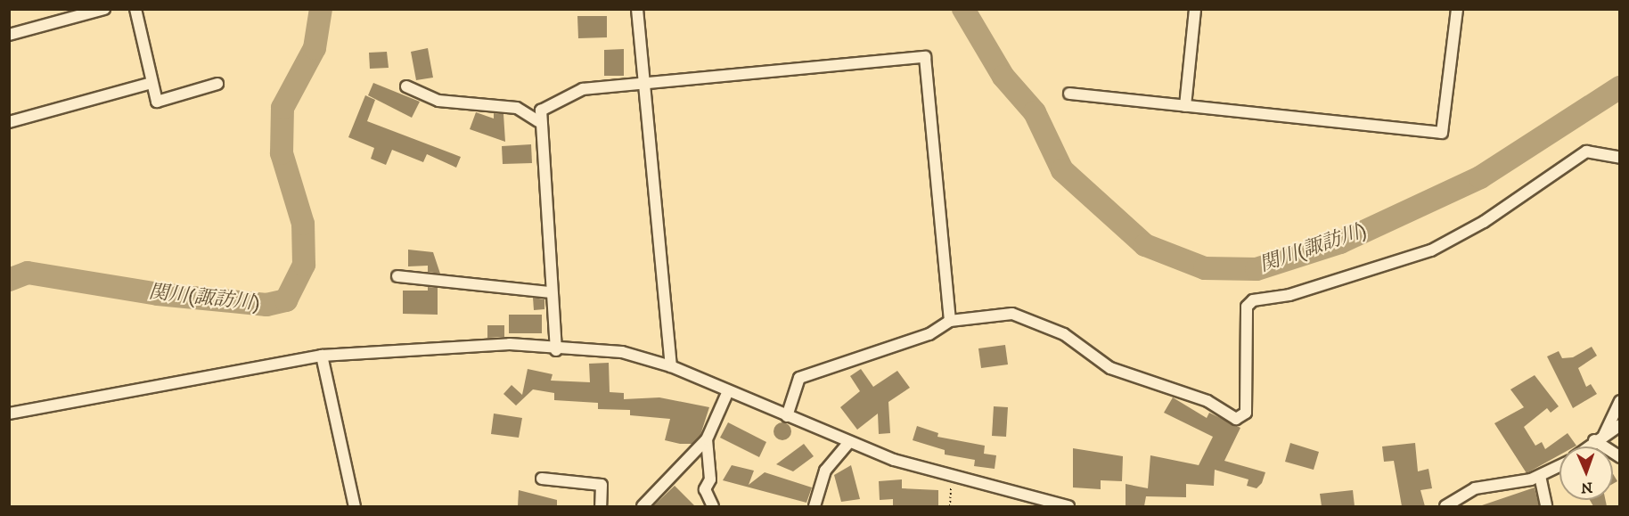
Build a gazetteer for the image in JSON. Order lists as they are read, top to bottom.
{
  "water": ["関川(諏訪川)"],
  "north": "bottom"
}
